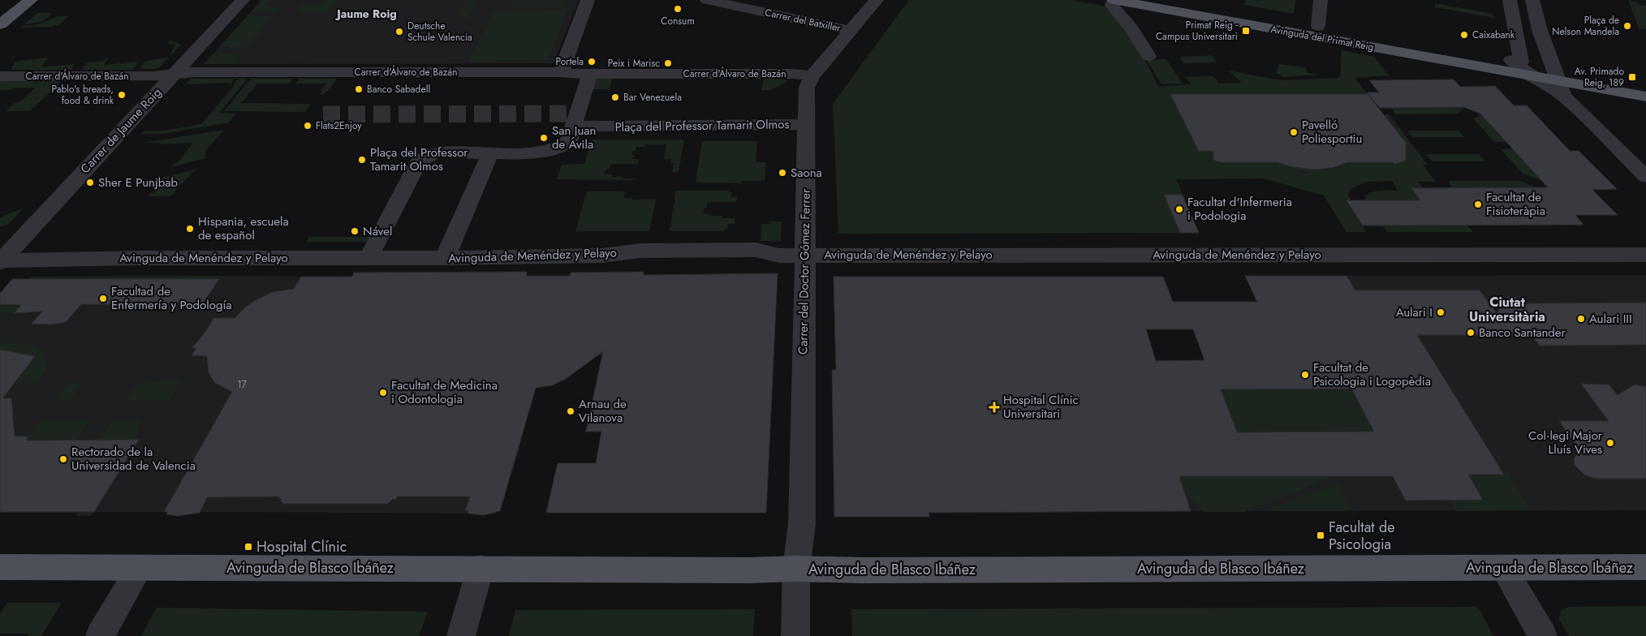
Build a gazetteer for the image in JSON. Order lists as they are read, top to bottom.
{
  "streets": {
    "main road": ["Avinguda del Primat Reig", "Avinguda de Blasco Ibáñez"],
    "street": [
      "Carrer del Batxiller",
      "Carrer d'Álvaro de Bazán",
      "Plaça del Professor Tamarit Olmos",
      "Carrer de Jaume Roig",
      "Avinguda de Menéndez y Pelayo",
      "Carrer del Doctor Gómez Ferrer"
    ]
  },
  "crossings": [
    ["Carrer del Batxiller", "Carrer del Doctor Gómez Ferrer"],
    ["Carrer d'Álvaro de Bazán", "Carrer de Jaume Roig"],
    ["Carrer d'Álvaro de Bazán", "Carrer del Doctor Gómez Ferrer"],
    ["Plaça del Professor Tamarit Olmos", "Carrer del Doctor Gómez Ferrer"],
    ["Carrer de Jaume Roig", "Avinguda de Menéndez y Pelayo"],
    ["Avinguda de Menéndez y Pelayo", "Carrer del Doctor Gómez Ferrer"],
    ["Carrer del Doctor Gómez Ferrer", "Avinguda de Blasco Ibáñez"]
  ],
  "districts": ["Jaume Roig", "Ciutat Universitària"],
  "places": {
    "other": [
      "Consum",
      "Plaça de Nelson Mandela",
      "Deutsche Schule Valencia",
      "Caixabank",
      "Portela",
      "Peix i Marisc",
      "Banco Sabadell",
      "Pablo's breads, food & drink",
      "Bar Venezuela",
      "Flats2Enjoy",
      "Pavelló Poliesportiu",
      "San Juan de Ávila",
      "Plaça del Professor Tamarit Olmos",
      "Saona",
      "Sher E Punjbab",
      "Facultat de Fisioteràpia",
      "Facultat d'Infermeria i Podologia",
      "Hispania, escuela de español",
      "Nável",
      "Facultad de Enfermería y Podología",
      "Aulari I",
      "Aulari III",
      "Banco Santander",
      "Facultat de Psicologia i Logopèdia",
      "Facultat de Medicina i Odontologia",
      "Arnau de Vilanova",
      "Col·legi Major Lluís Vives",
      "Rectorado de la Universidad de Valencia"
    ],
    "transit": [
      "Primat Reig - Campus Universitari",
      "Av. Primado Reig, 189",
      "Facultat de Psicologia",
      "Hospital Clínic"
    ],
    "health": ["Hospital Clínic Universitari"]
  },
  "house_numbers": ["17"]
}
